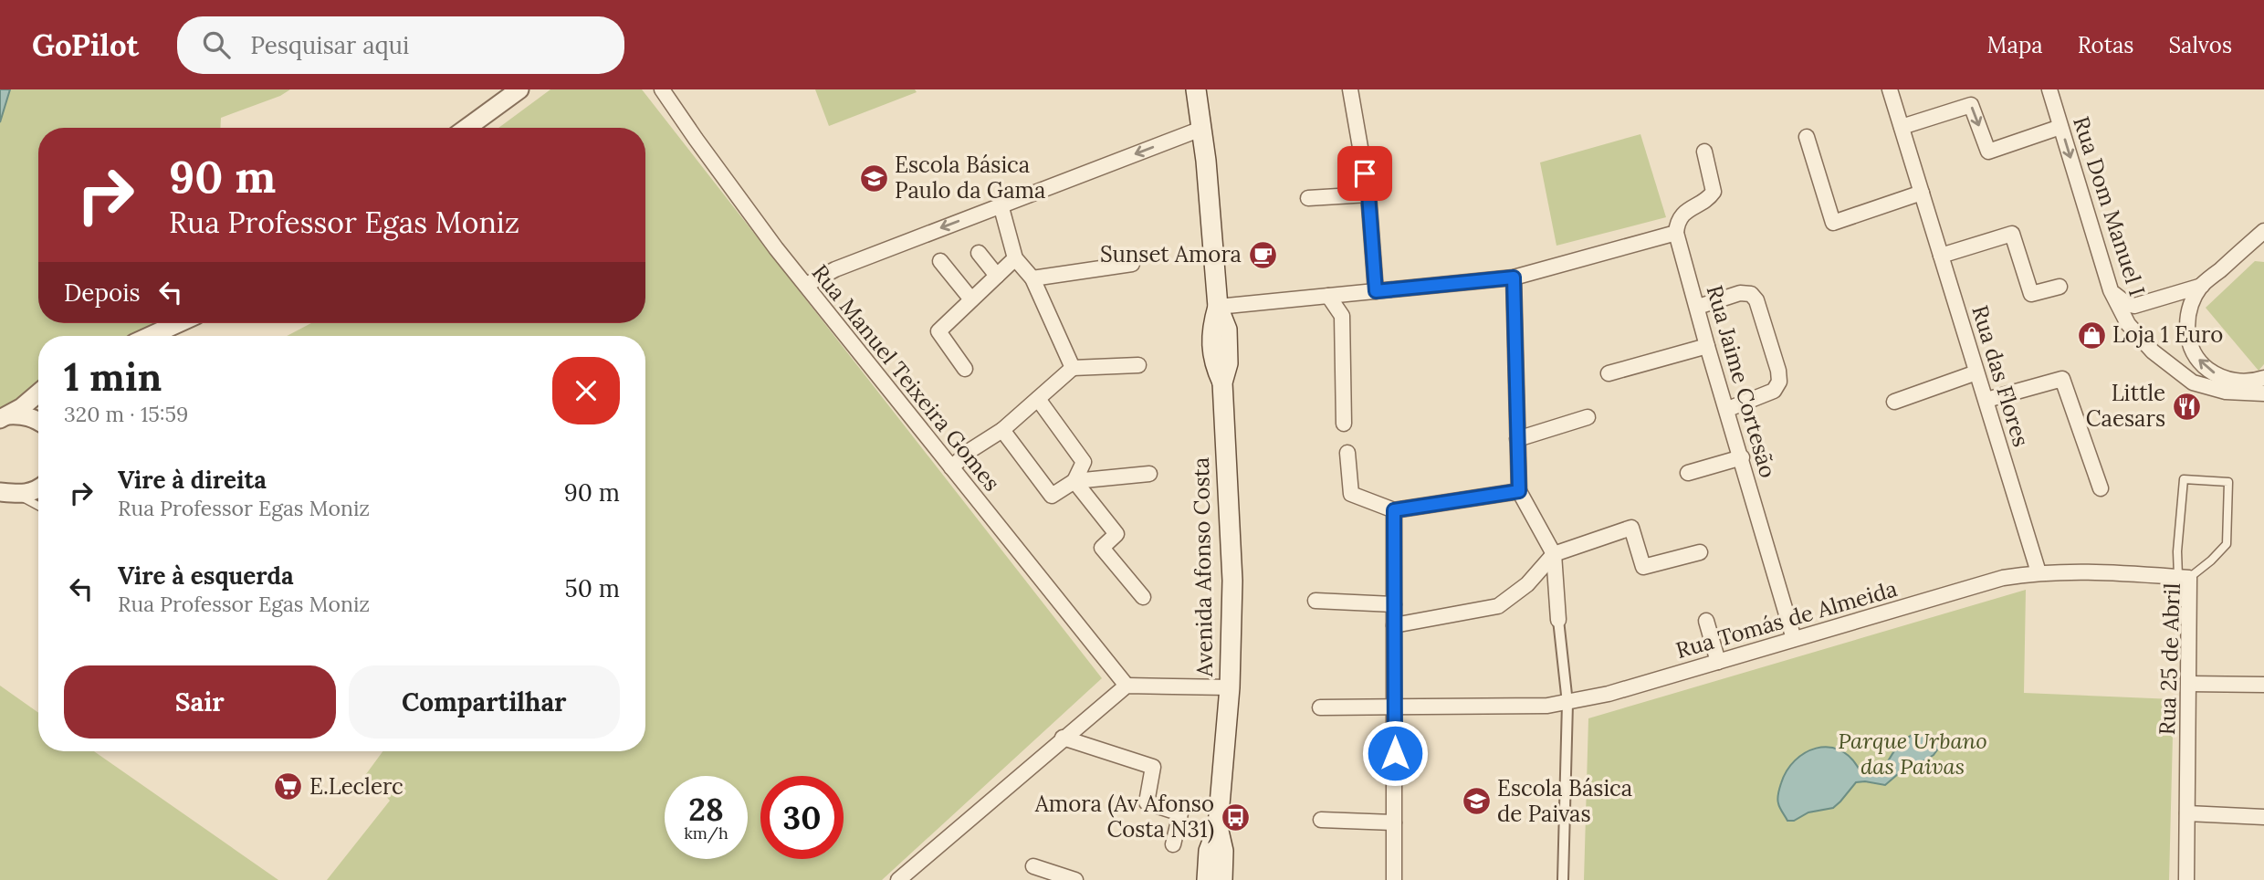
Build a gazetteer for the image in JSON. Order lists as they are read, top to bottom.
{
  "streets": {
    "main road": ["Avenida Afonso Costa"],
    "street": [
      "Rua Dom Manuel I",
      "Rua das Flores",
      "Rua Manuel Teixeira Gomes",
      "Rua Jaime Cortesão",
      "Rua Tomás de Almeida",
      "Rua 25 de Abril"
    ]
  },
  "crossings": [
    ["Rua das Flores", "Rua Tomás de Almeida"],
    ["Rua Jaime Cortesão", "Rua Tomás de Almeida"],
    ["Rua Tomás de Almeida", "Rua 25 de Abril"]
  ],
  "one_way": ["Rua Dom Manuel I"],
  "parks": ["Parque Urbano das Paivas"],
  "places": {
    "school or university": ["Escola Básica Paulo da Gama", "Escola Básica de Paivas"],
    "cafe": ["Sunset Amora"],
    "shop": ["Loja 1 Euro"],
    "restaurant": ["Little Caesars"],
    "supermarket": ["E.Leclerc"],
    "bus stop": ["Amora (Av Afonso Costa N31)"]
  },
  "page": {
    "header": "GoPilot",
    "search": "Pesquisar aqui",
    "nav": ["Mapa", "Rotas", "Salvos"],
    "turn": ["90 m", "Rua Professor Egas Moniz"],
    "then": "Depois",
    "heading": ["1 min", "320 m · 15:59"],
    "list": [
      {
        "name": "Vire à direita",
        "note": "Rua Professor Egas Moniz",
        "value": "90 m"
      },
      {
        "name": "Vire à esquerda",
        "note": "Rua Professor Egas Moniz",
        "value": "50 m"
      }
    ],
    "buttons": ["Sair", "Compartilhar"],
    "speed": "28 km/h",
    "limit": "30"
  }
}
